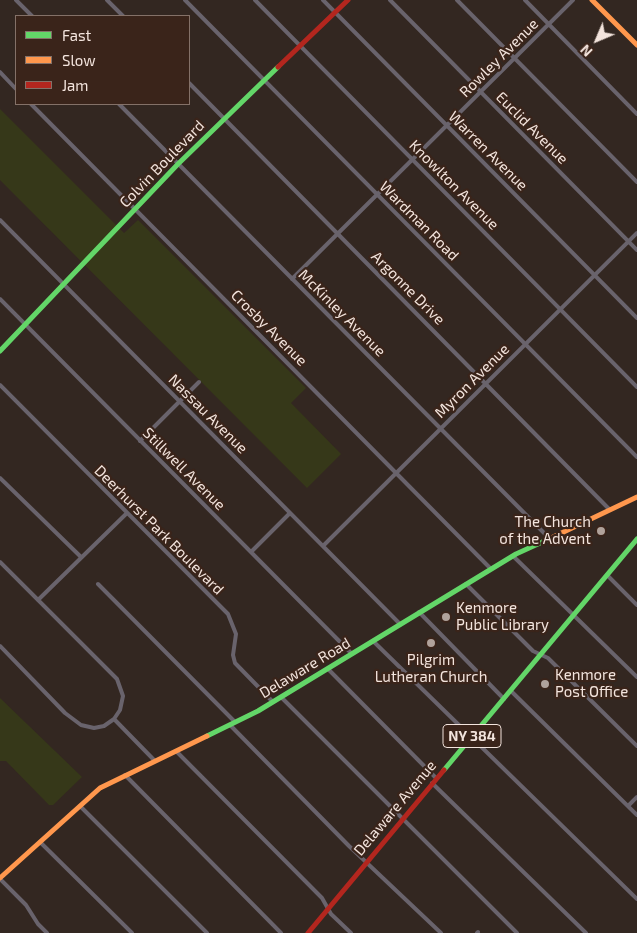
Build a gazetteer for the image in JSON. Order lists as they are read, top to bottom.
{
  "streets": {
    "street": [
      "Rowley Avenue",
      "Euclid Avenue",
      "Warren Avenue",
      "Colvin Boulevard",
      "Knowlton Avenue",
      "Wardman Road",
      "Argonne Drive",
      "McKinley Avenue",
      "Crosby Avenue",
      "Myron Avenue",
      "Nassau Avenue",
      "Stillwell Avenue",
      "Deerhurst Park Boulevard",
      "Delaware Road",
      "NY 384",
      "Delaware Avenue"
    ]
  },
  "crossings": [
    ["Rowley Avenue", "Euclid Avenue"],
    ["Rowley Avenue", "Warren Avenue"],
    ["Rowley Avenue", "Knowlton Avenue"],
    ["Rowley Avenue", "Wardman Road"],
    ["Rowley Avenue", "Argonne Drive"],
    ["Rowley Avenue", "McKinley Avenue"],
    ["Euclid Avenue", "Myron Avenue"],
    ["Warren Avenue", "Colvin Boulevard"],
    ["Warren Avenue", "Myron Avenue"],
    ["Colvin Boulevard", "Knowlton Avenue"],
    ["Colvin Boulevard", "Wardman Road"],
    ["Colvin Boulevard", "Argonne Drive"],
    ["Colvin Boulevard", "McKinley Avenue"],
    ["Colvin Boulevard", "Crosby Avenue"],
    ["Colvin Boulevard", "Nassau Avenue"],
    ["Colvin Boulevard", "Stillwell Avenue"],
    ["Knowlton Avenue", "Myron Avenue"],
    ["Wardman Road", "Myron Avenue"],
    ["Argonne Drive", "Myron Avenue"],
    ["Argonne Drive", "Delaware Road"],
    ["McKinley Avenue", "Myron Avenue"],
    ["McKinley Avenue", "Delaware Road"],
    ["Crosby Avenue", "Myron Avenue"],
    ["Crosby Avenue", "Delaware Road"],
    ["Myron Avenue", "Nassau Avenue"],
    ["Nassau Avenue", "Delaware Road"],
    ["Stillwell Avenue", "Delaware Road"],
    ["Deerhurst Park Boulevard", "Delaware Road"]
  ],
  "places": [
    "The Church of the Advent",
    "Kenmore Public Library",
    "Pilgrim Lutheran Church",
    "Kenmore Post Office"
  ],
  "legend": ["Fast", "Slow", "Jam"],
  "north": "bottom left"
}
